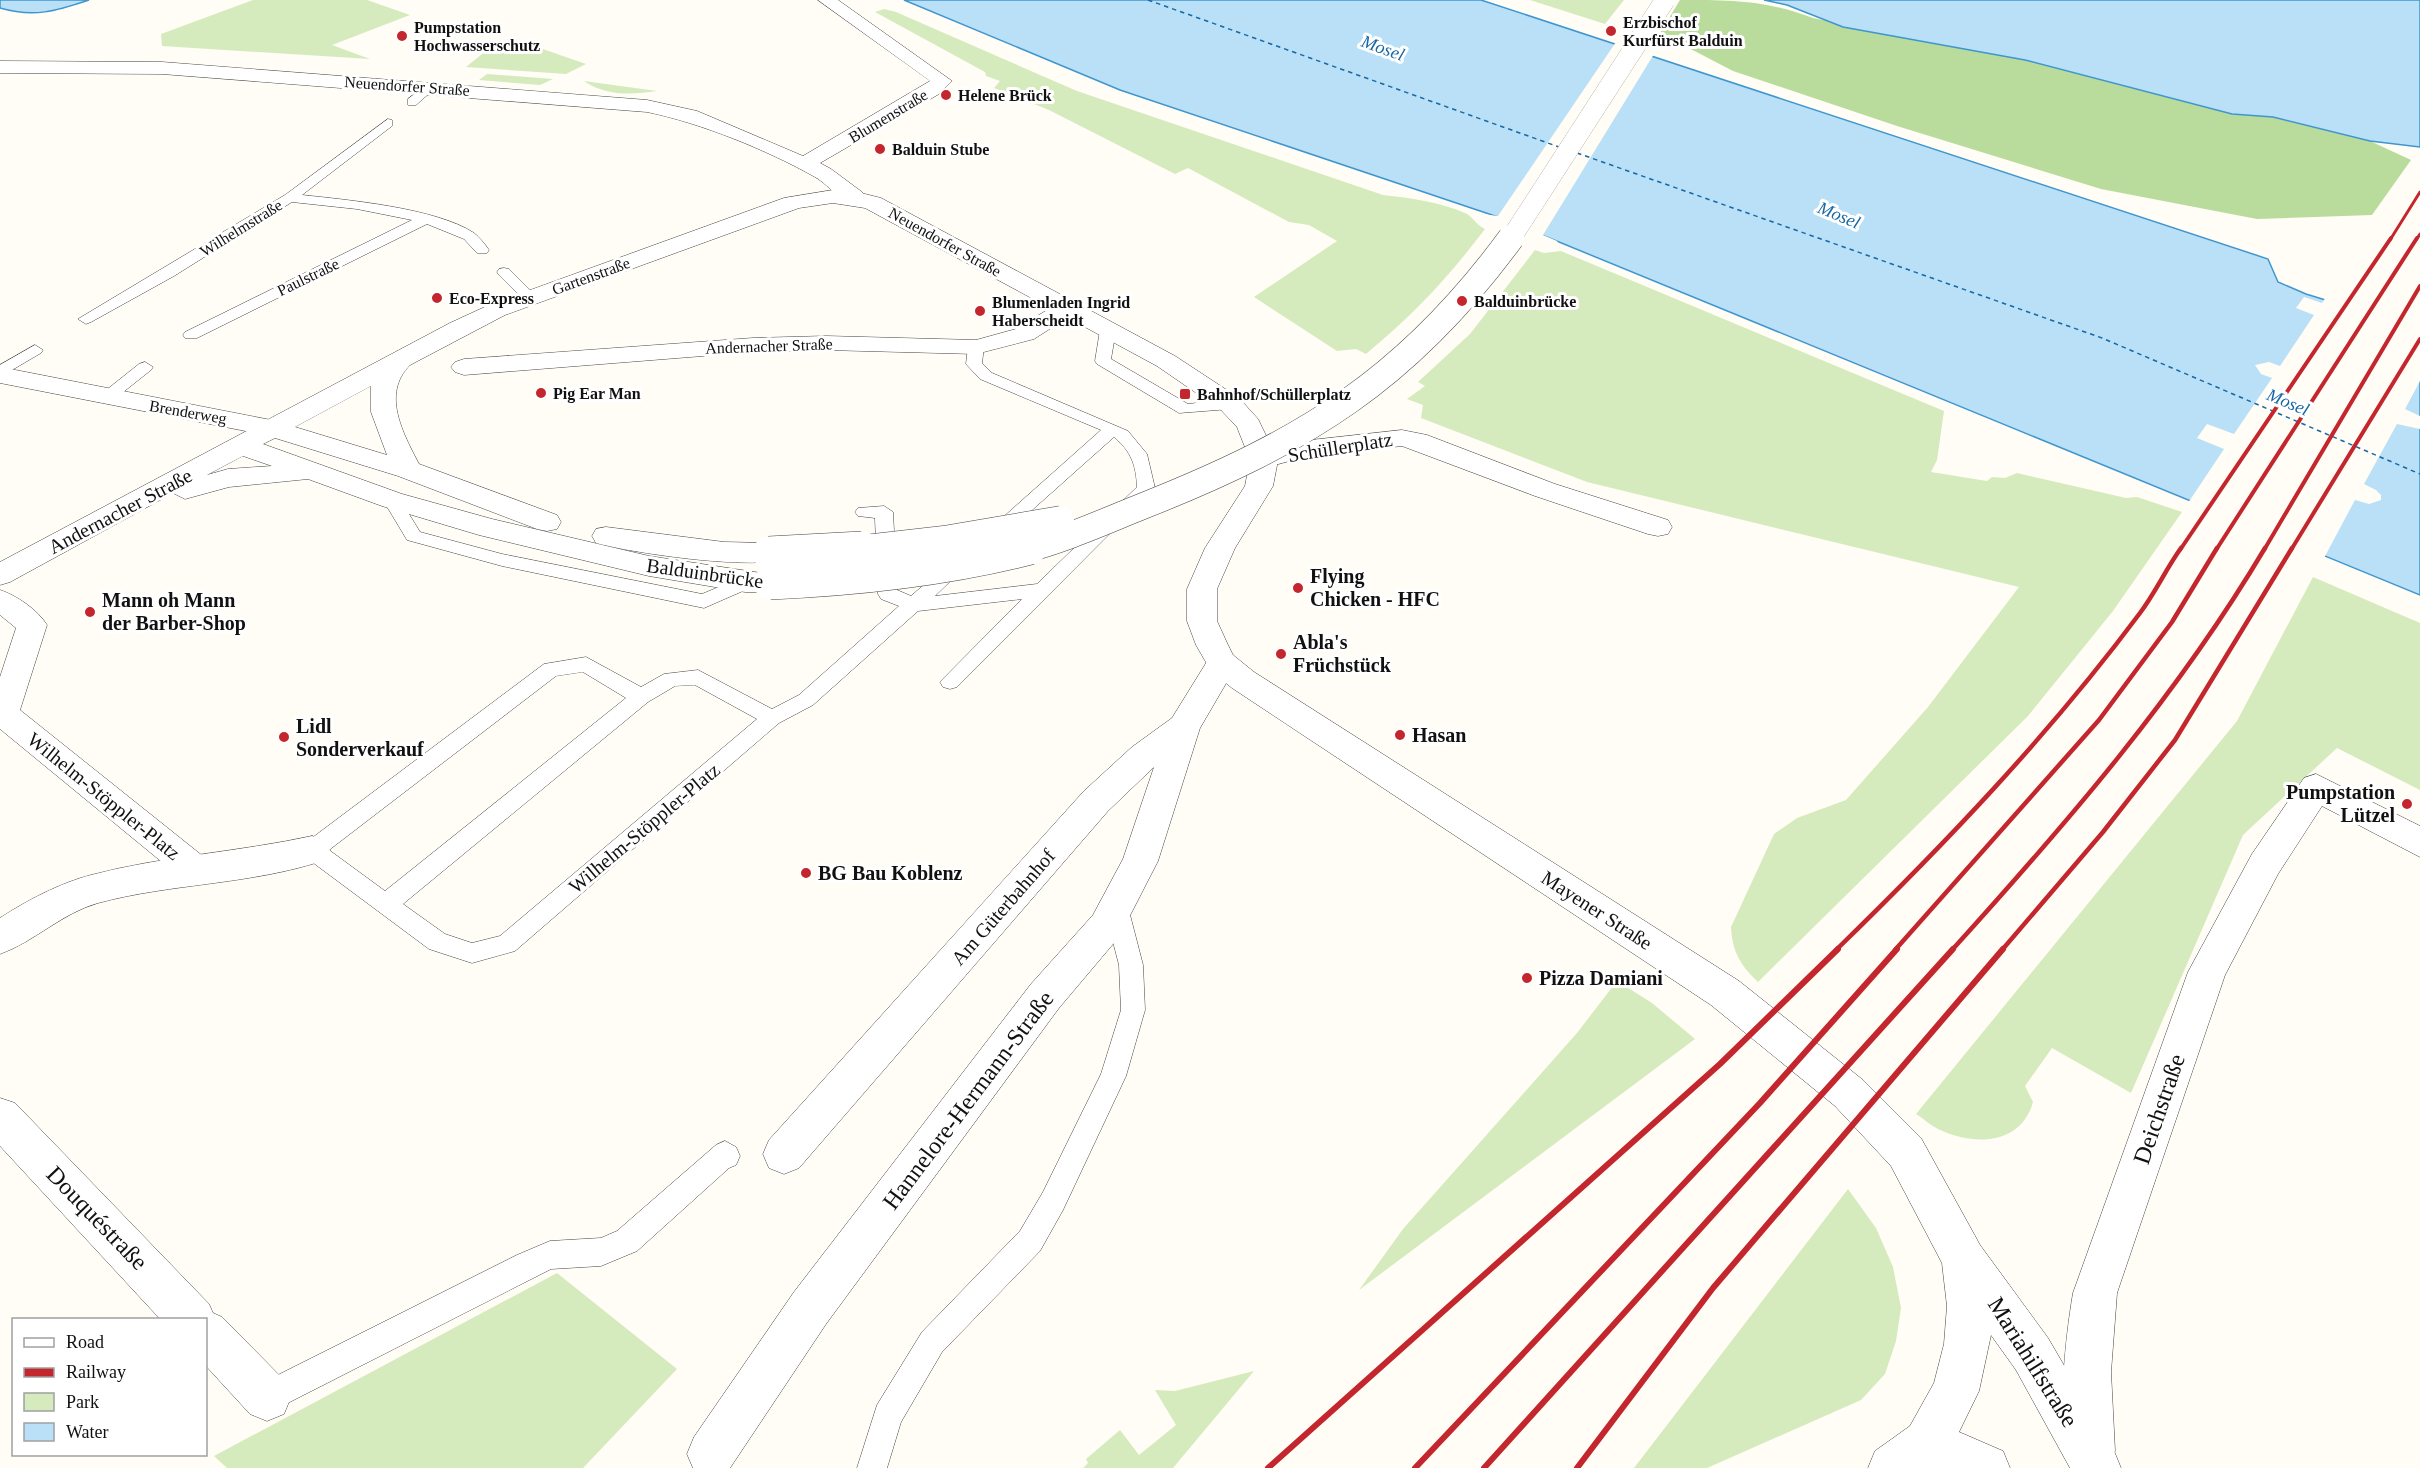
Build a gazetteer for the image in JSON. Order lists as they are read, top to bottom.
{
  "streets": {
    "street": [
      "Neuendorfer Straße",
      "Blumenstraße",
      "Gartenstraße",
      "Andernacher Straße",
      "Brenderweg",
      "Schüllerplatz",
      "Balduinbrücke",
      "Wilhelm-Stöppler-Platz",
      "Am Güterbahnhof",
      "Mayener Straße",
      "Hannelore-Hermann-Straße",
      "Deichstraße",
      "Douquéstraße",
      "Mariahilfstraße"
    ],
    "lane": ["Wilhelmstraße", "Paulstraße"]
  },
  "crossings": [
    ["Neuendorfer Straße", "Blumenstraße"],
    ["Neuendorfer Straße", "Gartenstraße"],
    ["Neuendorfer Straße", "Andernacher Straße"],
    ["Neuendorfer Straße", "Schüllerplatz"],
    ["Gartenstraße", "Andernacher Straße"],
    ["Gartenstraße", "Brenderweg"],
    ["Andernacher Straße", "Brenderweg"],
    ["Andernacher Straße", "Schüllerplatz"],
    ["Brenderweg", "Balduinbrücke"],
    ["Schüllerplatz", "Mayener Straße"],
    ["Am Güterbahnhof", "Mayener Straße"],
    ["Am Güterbahnhof", "Hannelore-Hermann-Straße"],
    ["Mayener Straße", "Mariahilfstraße"],
    ["Deichstraße", "Mariahilfstraße"]
  ],
  "water": ["Mosel"],
  "places": {
    "other": [
      "Erzbischof Kurfürst Balduin",
      "Pumpstation Hochwasserschutz",
      "Helene Brück",
      "Balduin Stube",
      "Eco-Express",
      "Balduinbrücke",
      "Blumenladen Ingrid Haberscheidt",
      "Pig Ear Man",
      "Flying Chicken - HFC",
      "Mann oh Mann der Barber-Shop",
      "Abla's Früchstück",
      "Hasan",
      "Lidl Sonderverkauf",
      "Pumpstation Lützel",
      "BG Bau Koblenz",
      "Pizza Damiani"
    ],
    "transit": ["Bahnhof/Schüllerplatz"]
  },
  "legend": [
    "Road",
    "Railway",
    "Park",
    "Water"
  ]
}
